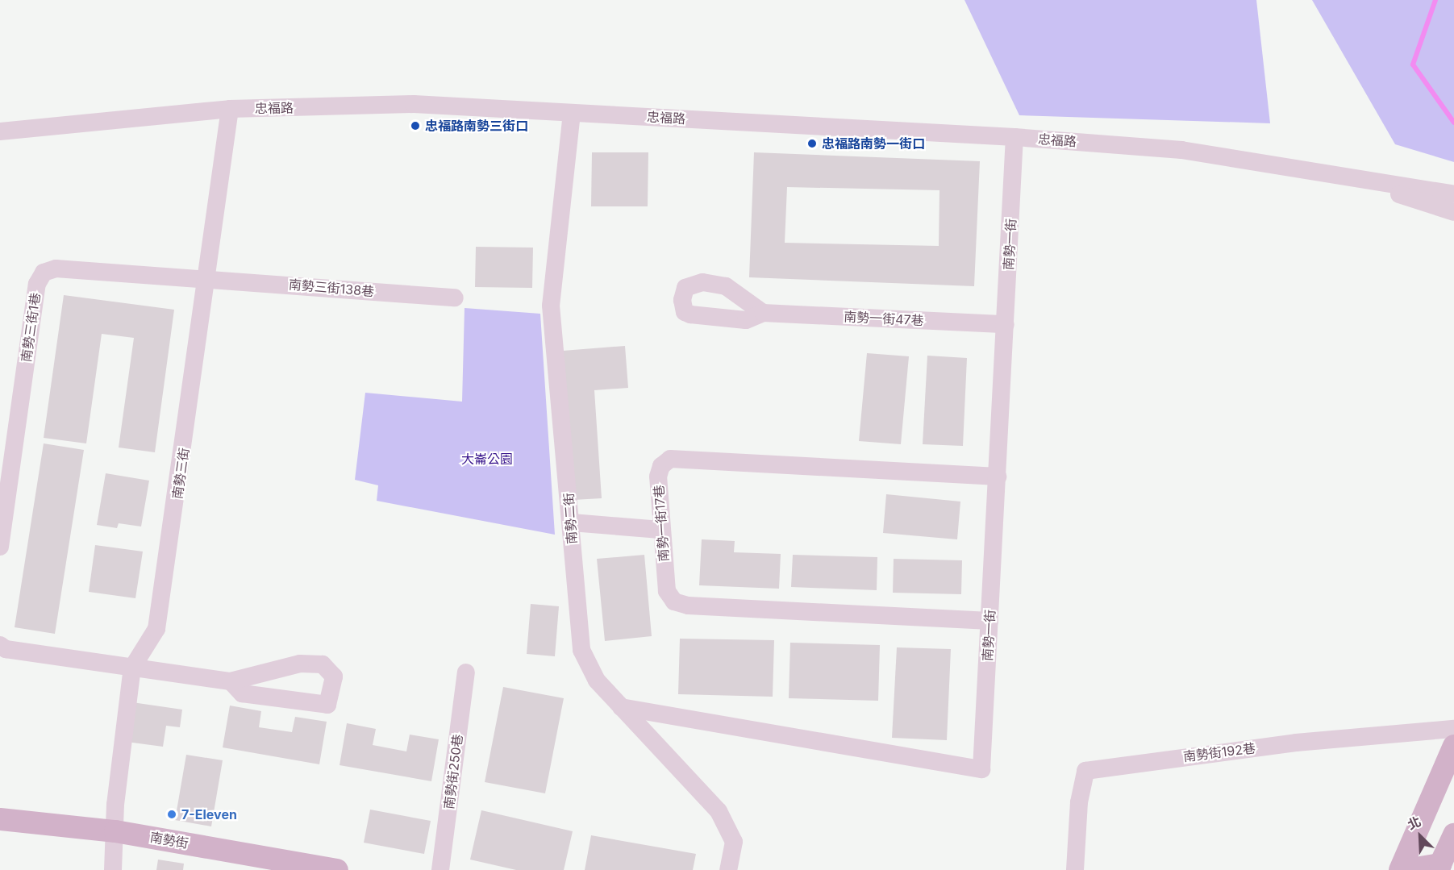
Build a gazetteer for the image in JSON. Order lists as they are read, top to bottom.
{
  "streets": {
    "main road": ["南勢街"],
    "street": [
      "忠福路",
      "南勢一街",
      "南勢三街138巷",
      "南勢一街47巷",
      "南勢三街1巷",
      "南勢三街",
      "南勢二街",
      "南勢一街17巷",
      "南勢街192巷",
      "南勢街250巷"
    ]
  },
  "crossings": [
    ["忠福路", "南勢一街"],
    ["忠福路", "南勢三街"],
    ["忠福路", "南勢二街"],
    ["南勢一街", "南勢一街47巷"],
    ["南勢一街", "南勢二街"],
    ["南勢一街", "南勢一街17巷"],
    ["南勢三街138巷", "南勢三街1巷"],
    ["南勢三街138巷", "南勢三街"],
    ["南勢三街1巷", "南勢三街"],
    ["南勢三街", "南勢街"]
  ],
  "parks": ["大崙公園"],
  "places": ["忠福路南勢三街口", "忠福路南勢一街口", "7-Eleven"],
  "north": "top left"
}
